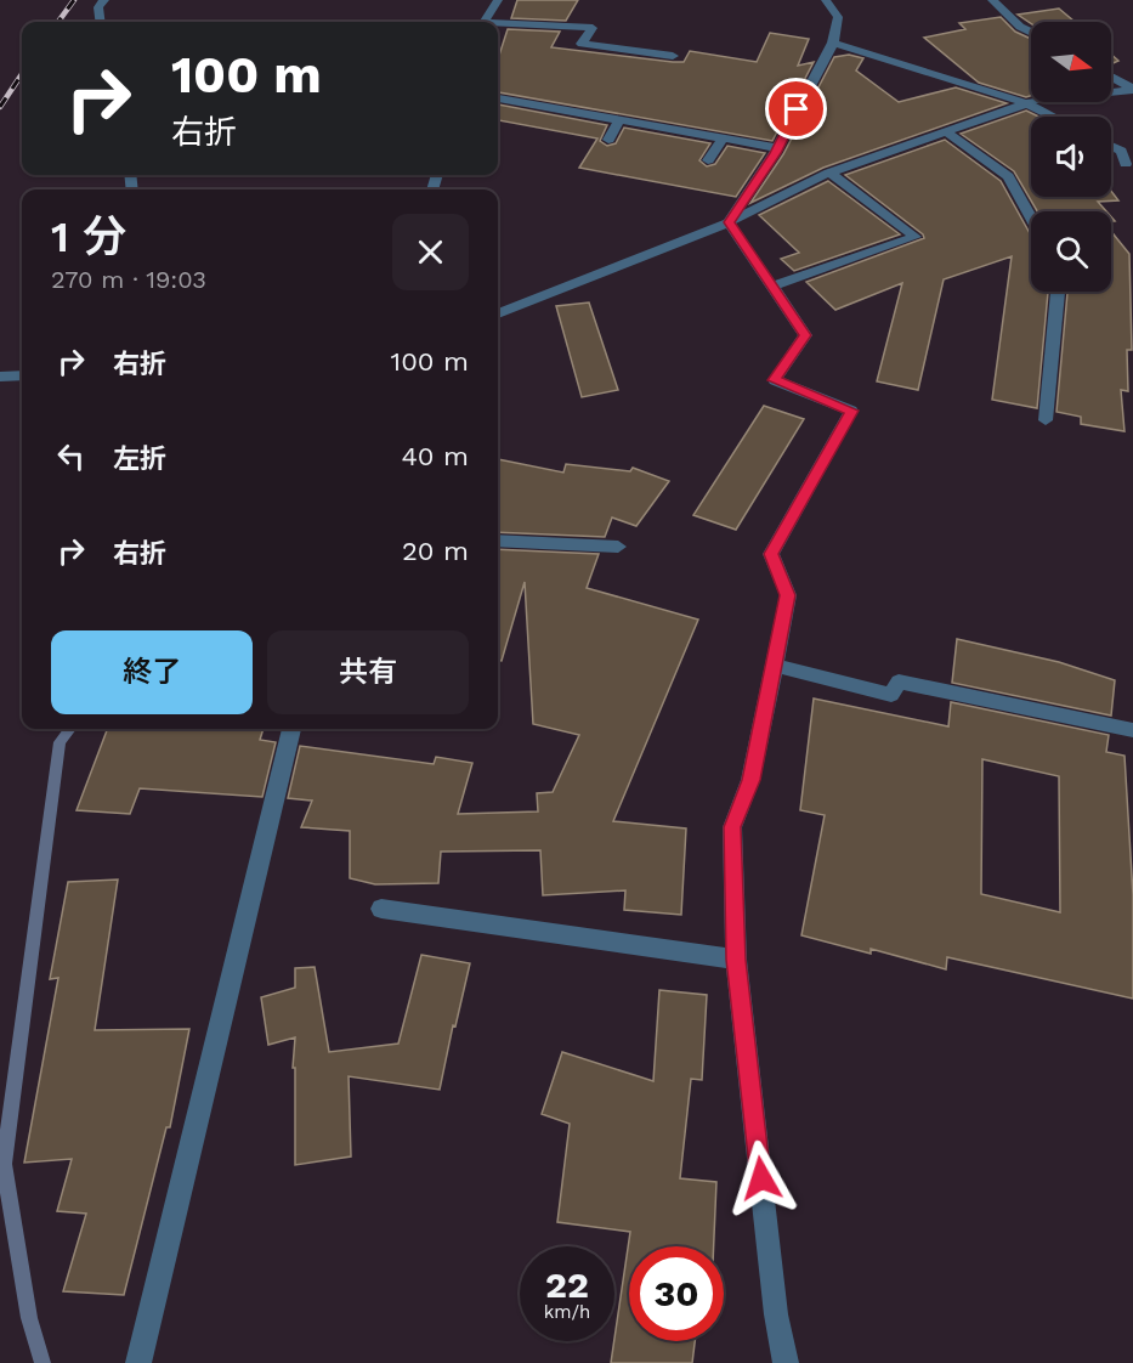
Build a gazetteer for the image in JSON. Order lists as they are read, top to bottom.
{
  "north": "right",
  "page": {
    "turn": ["100 m", "右折"],
    "heading": ["1 分", "270 m · 19:03"],
    "list": [
      {
        "name": "右折",
        "value": "100 m"
      },
      {
        "name": "左折",
        "value": "40 m"
      },
      {
        "name": "右折",
        "value": "20 m"
      }
    ],
    "buttons": ["終了", "共有"],
    "speed": "22 km/h",
    "limit": "30"
  }
}
